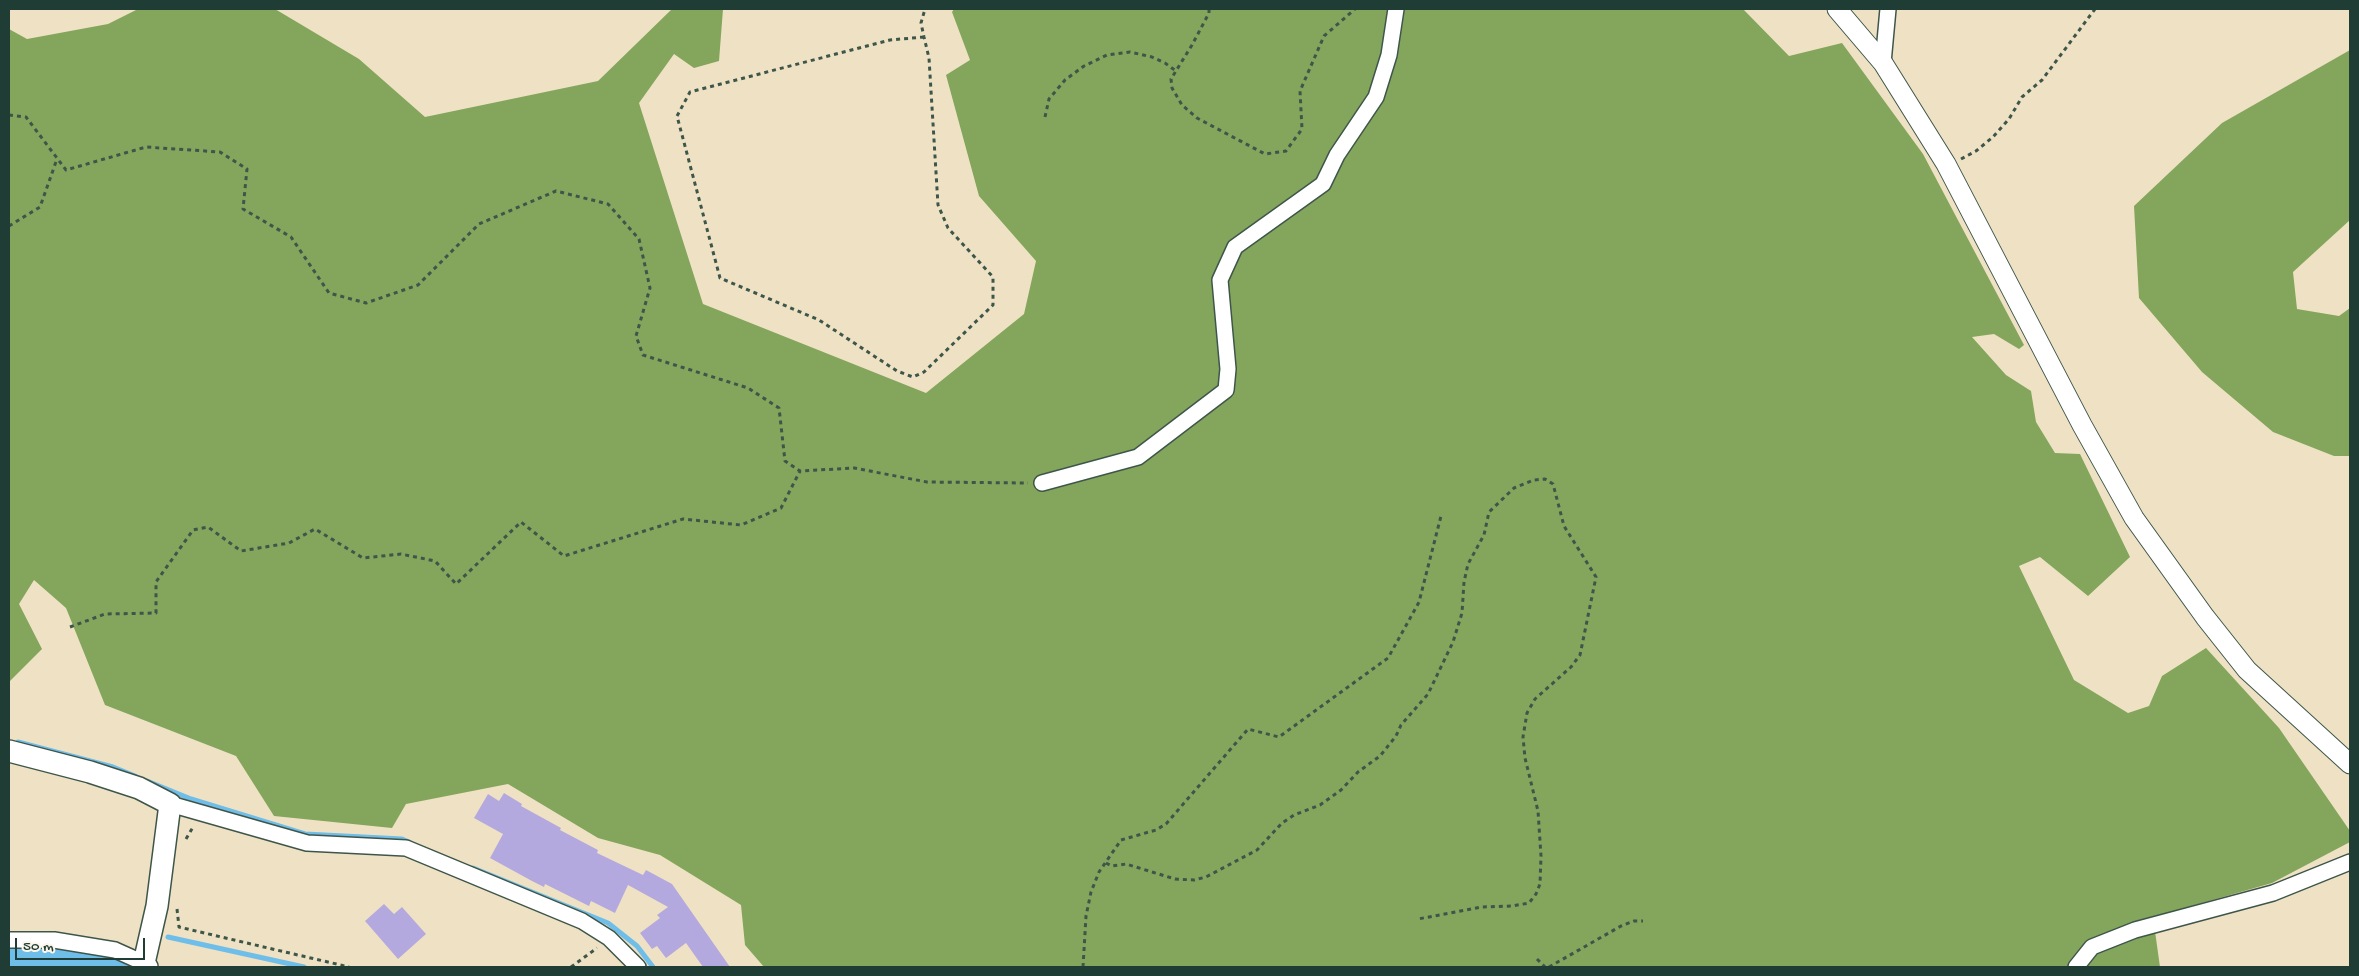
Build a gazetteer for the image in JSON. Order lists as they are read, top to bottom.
{
  "scale_bar": "50 m"
}
